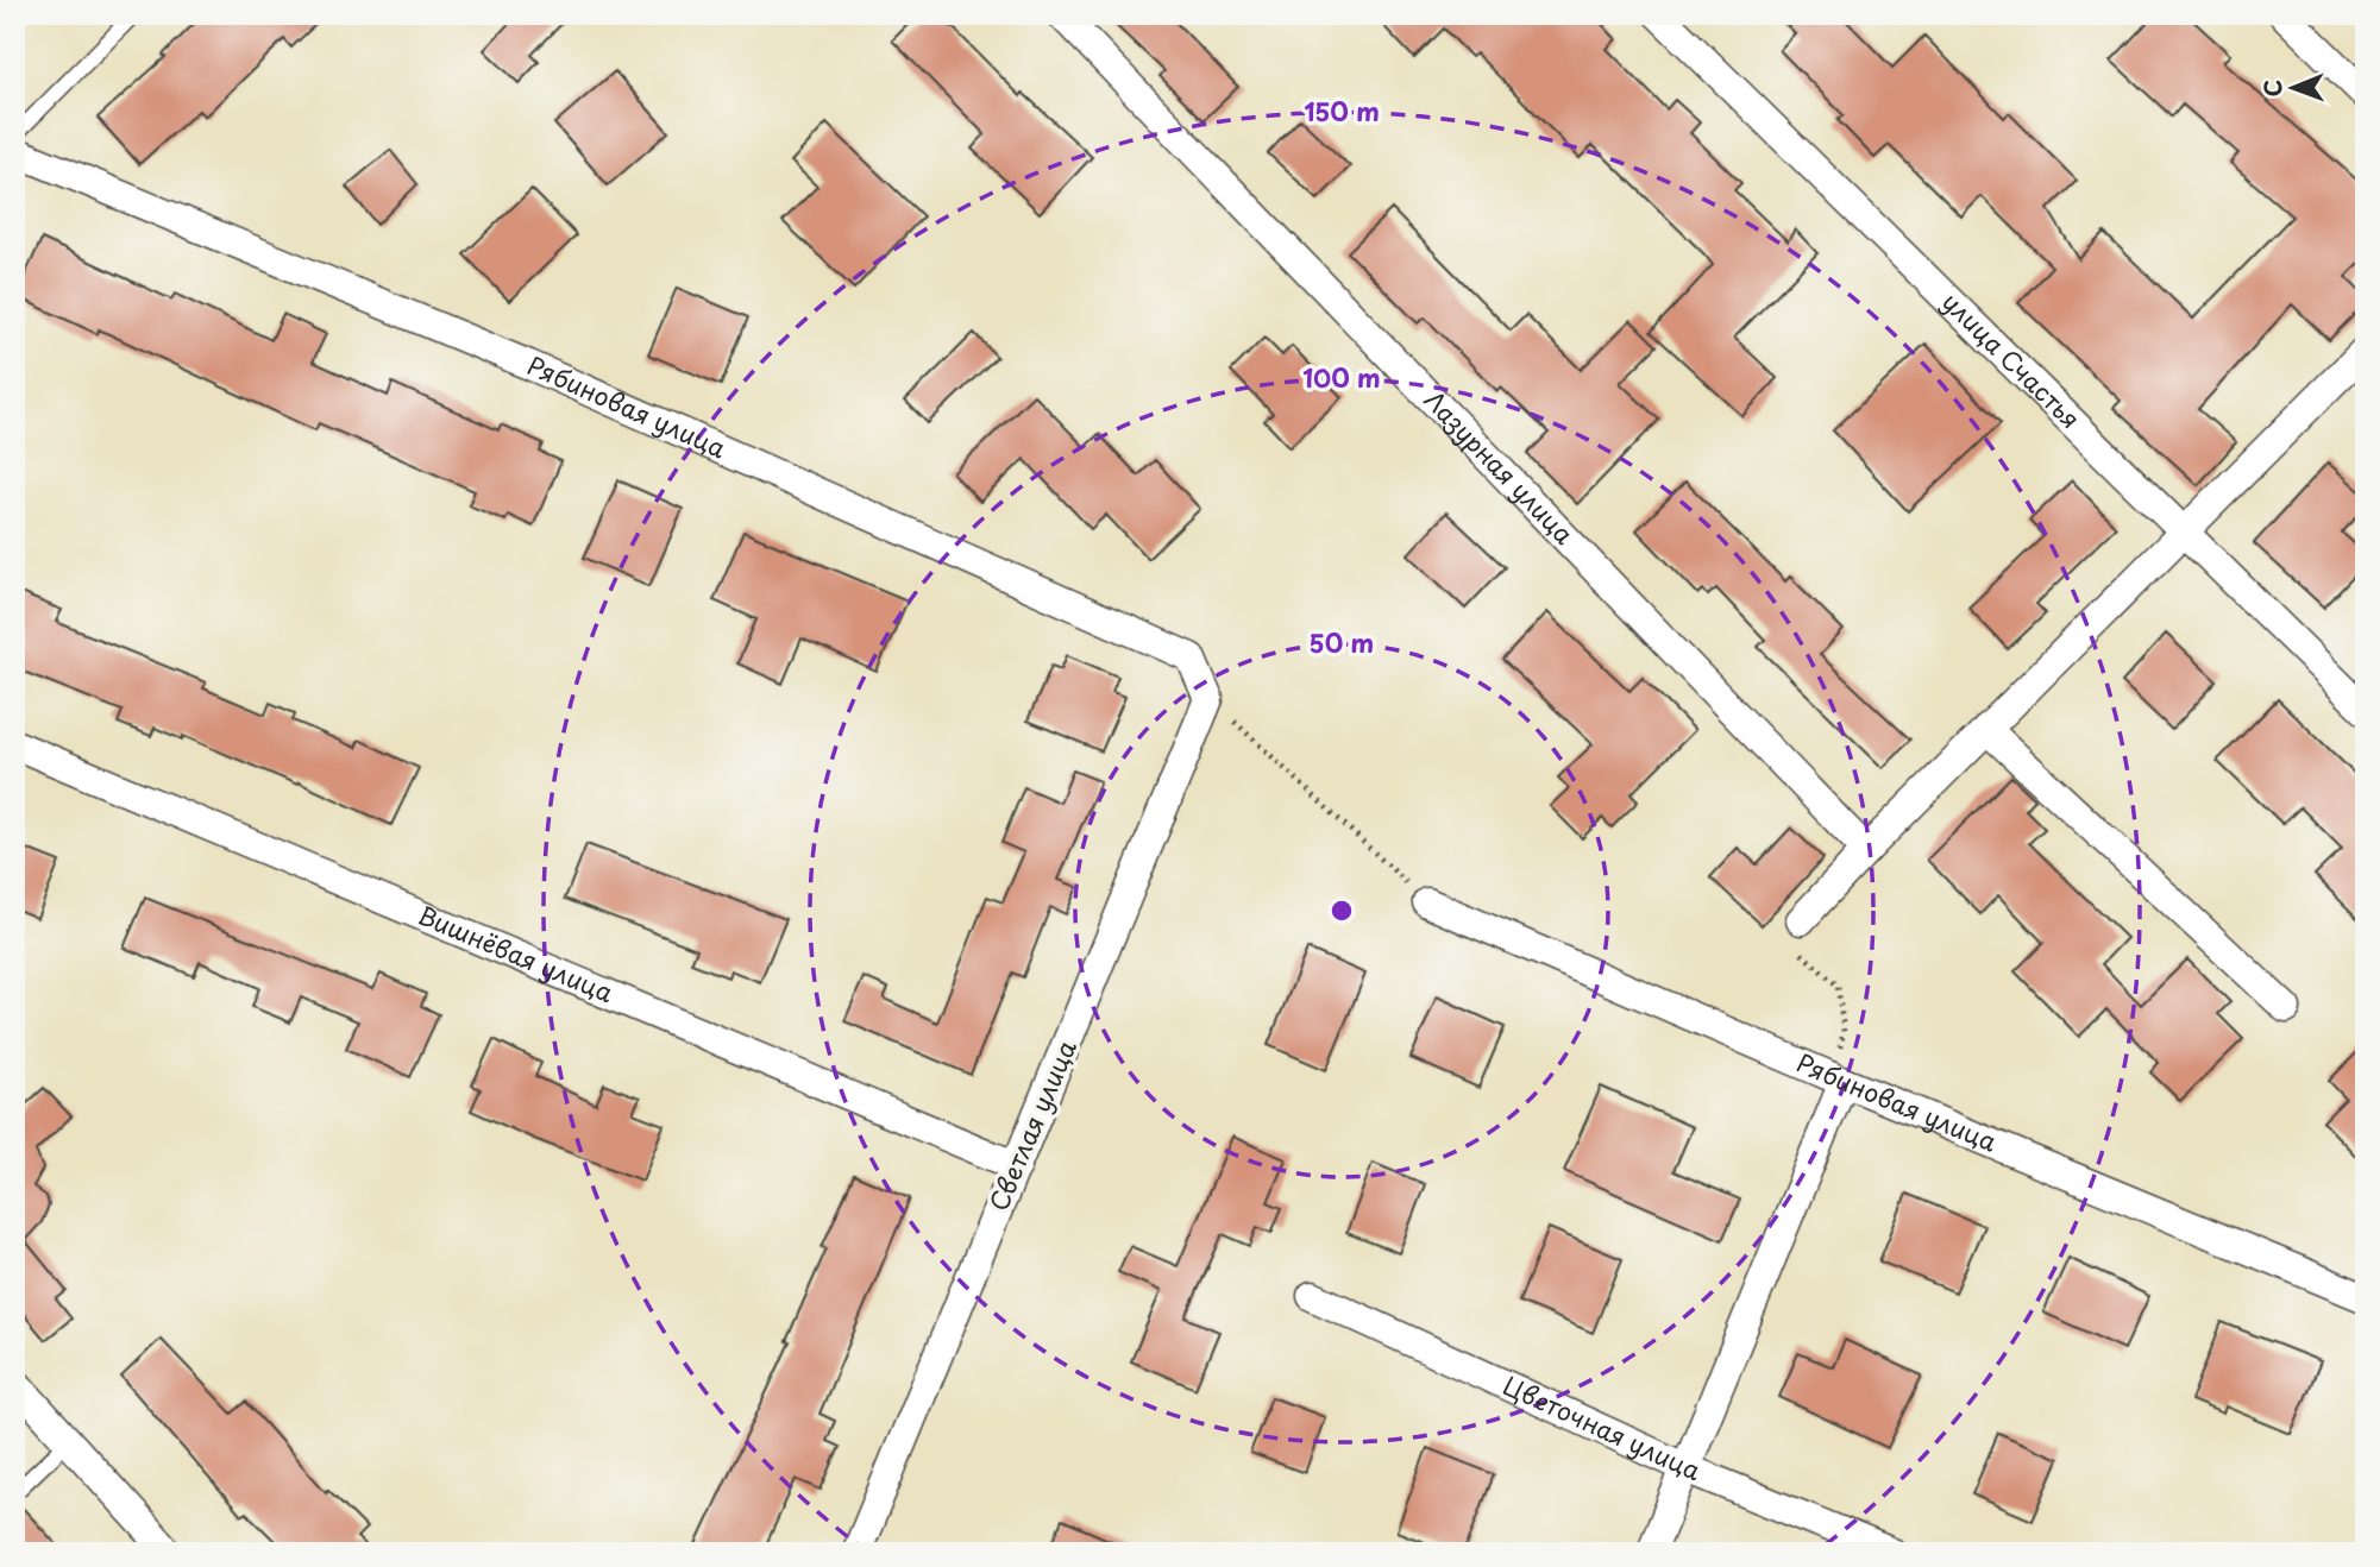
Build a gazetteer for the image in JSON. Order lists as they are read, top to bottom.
{
  "streets": {
    "street": [
      "улица Счастья",
      "Рябиновая улица",
      "Лазурная улица",
      "Вишнёвая улица",
      "Светлая улица",
      "Цветочная улица"
    ]
  },
  "crossings": [
    ["Рябиновая улица", "Светлая улица"],
    ["Вишнёвая улица", "Светлая улица"]
  ],
  "north": "left",
  "rings": ["150 m", "100 m", "50 m"]
}
